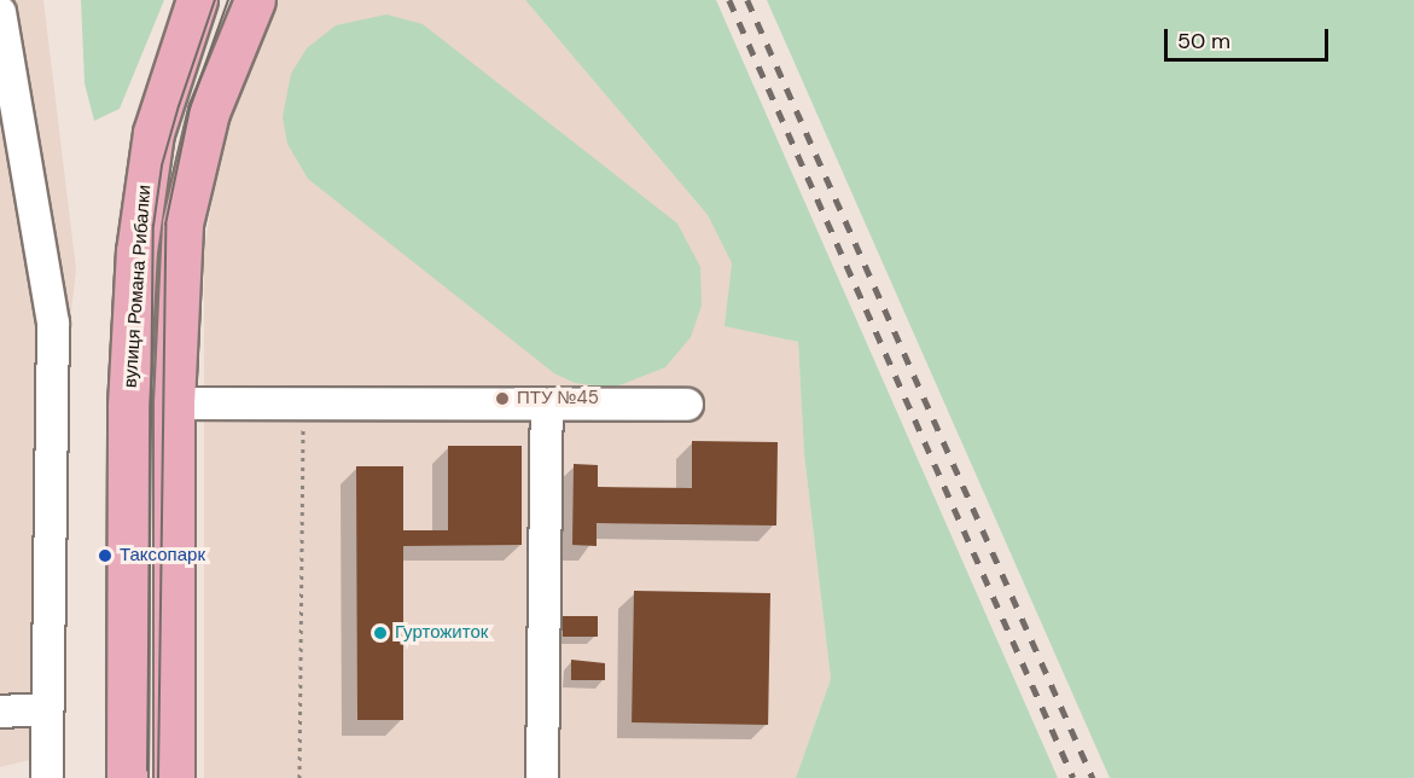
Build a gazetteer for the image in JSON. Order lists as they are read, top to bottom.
{
  "streets": {
    "main road": ["вулиця Романа Рибалки"]
  },
  "places": ["ПТУ №45", "Таксопарк", "Гуртожиток"],
  "scale_bar": "50 m"
}
